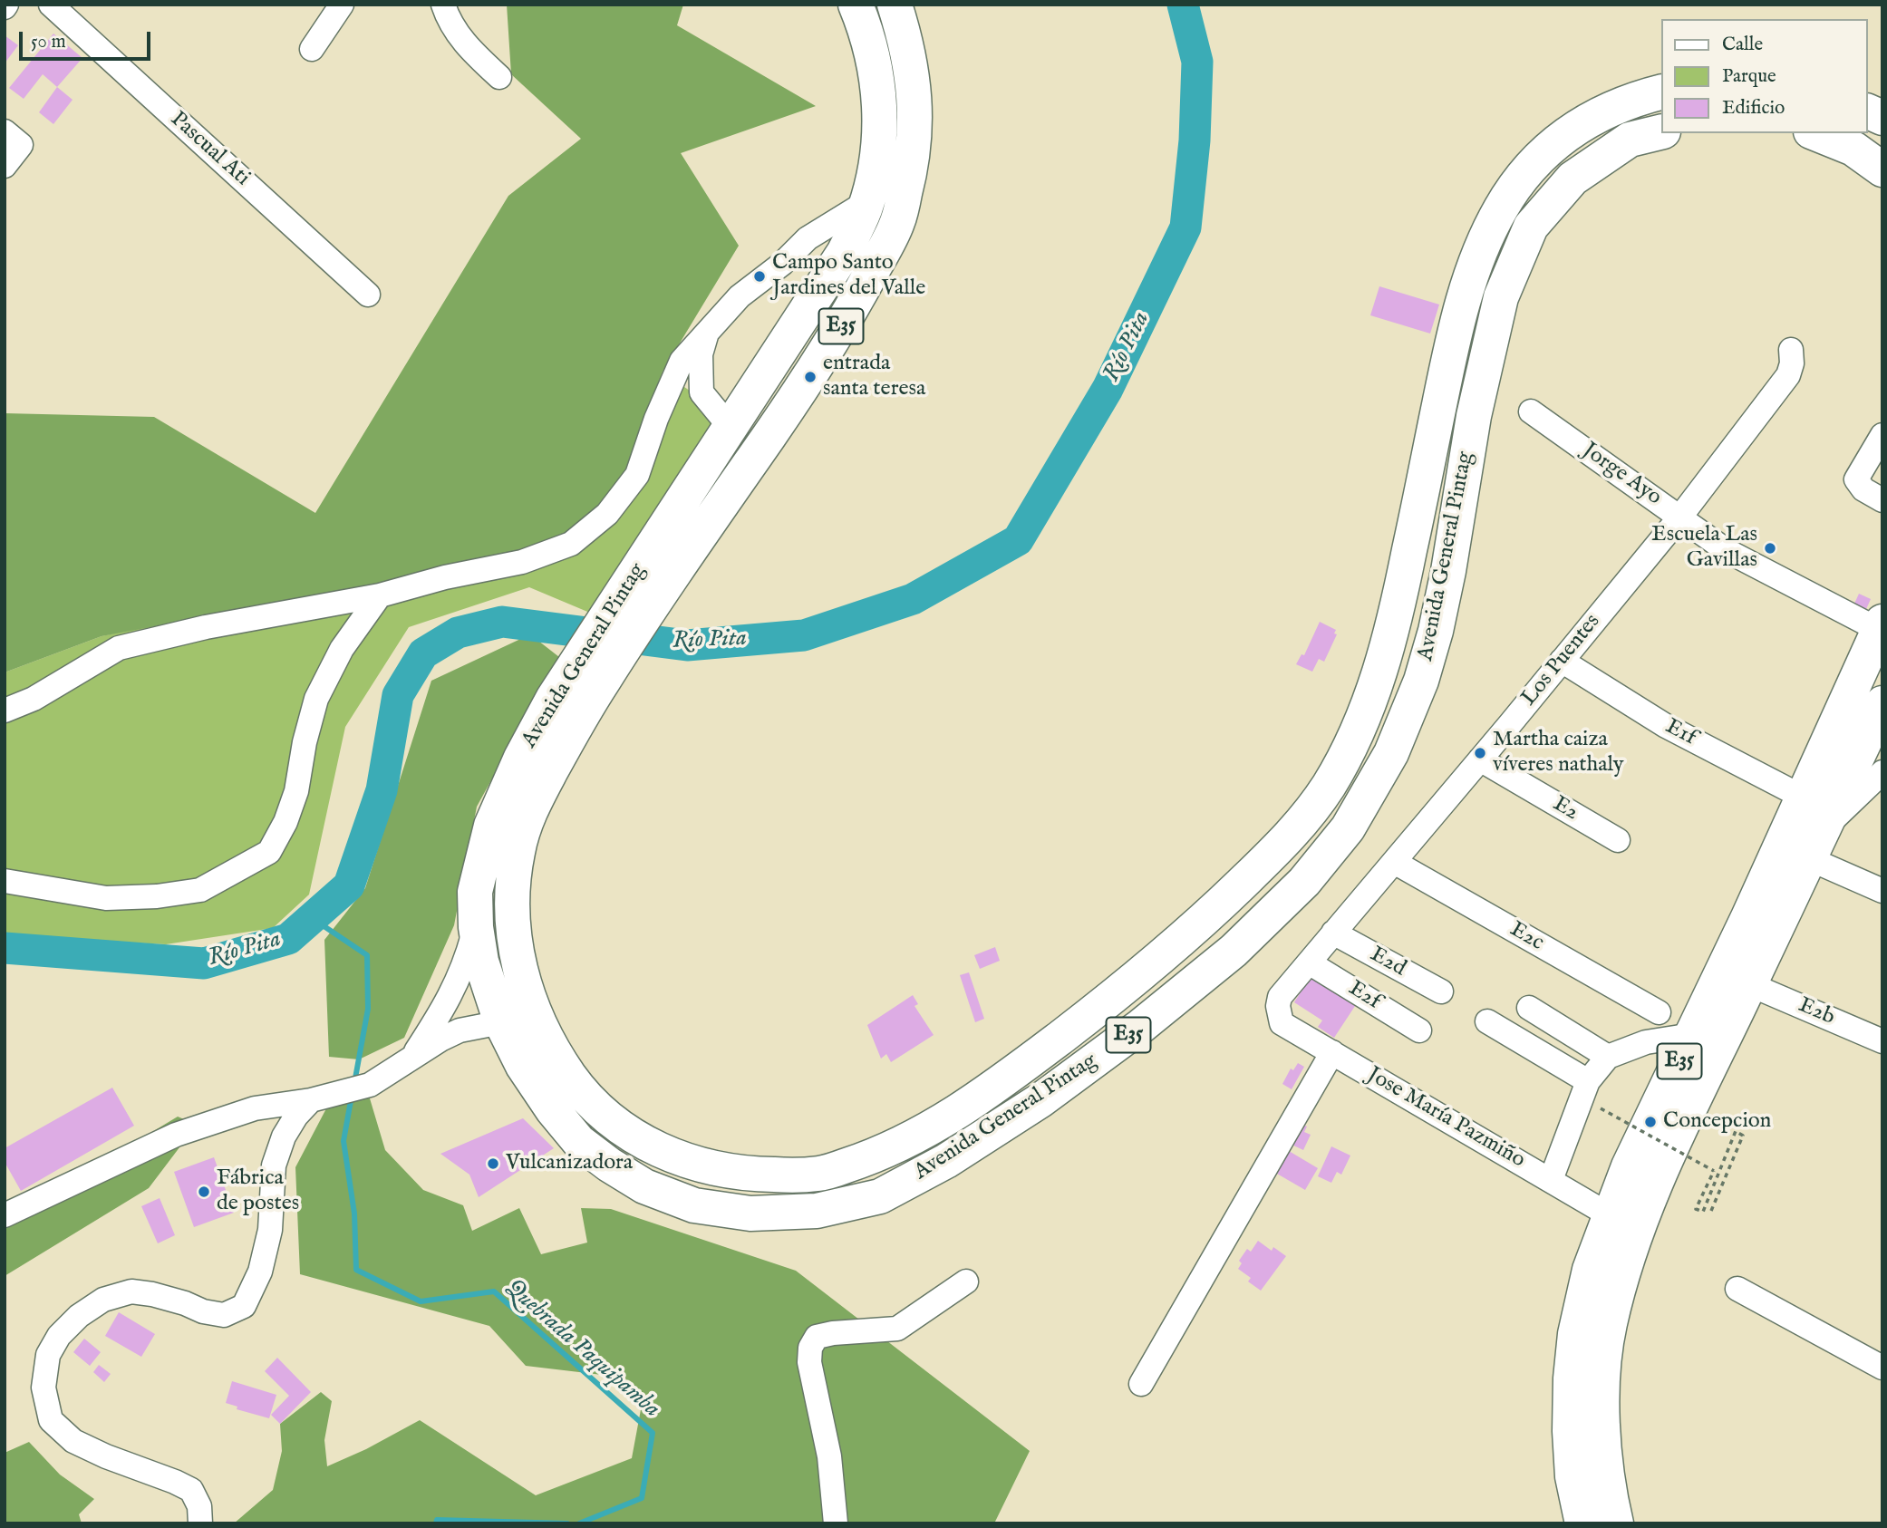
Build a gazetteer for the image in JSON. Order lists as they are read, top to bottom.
{
  "streets": {
    "highway": ["E35", "Avenida General Pintag"],
    "street": [
      "Pascual Ati",
      "Jorge Ayo",
      "Los Puentes",
      "E1f",
      "E2",
      "E2c",
      "E2d",
      "E2f",
      "E2b",
      "Jose María Pazmiño"
    ]
  },
  "crossings": [
    ["E35", "Jorge Ayo"],
    ["E35", "E1f"],
    ["E35", "E2b"],
    ["E35", "Jose María Pazmiño"],
    ["Jorge Ayo", "Los Puentes"],
    ["Los Puentes", "E1f"],
    ["Los Puentes", "E2"],
    ["Los Puentes", "E2c"],
    ["Los Puentes", "E2d"],
    ["Los Puentes", "E2f"],
    ["Los Puentes", "Jose María Pazmiño"]
  ],
  "water": ["Río Pita", "Quebrada Paquipamba"],
  "places": [
    "Campo Santo Jardines del Valle",
    "entrada santa teresa",
    "Escuela Las Gavillas",
    "Martha caiza víveres nathaly",
    "Concepcion",
    "Vulcanizadora",
    "Fábrica de postes"
  ],
  "legend": ["Calle", "Parque", "Edificio"],
  "scale_bar": "50 m"
}
